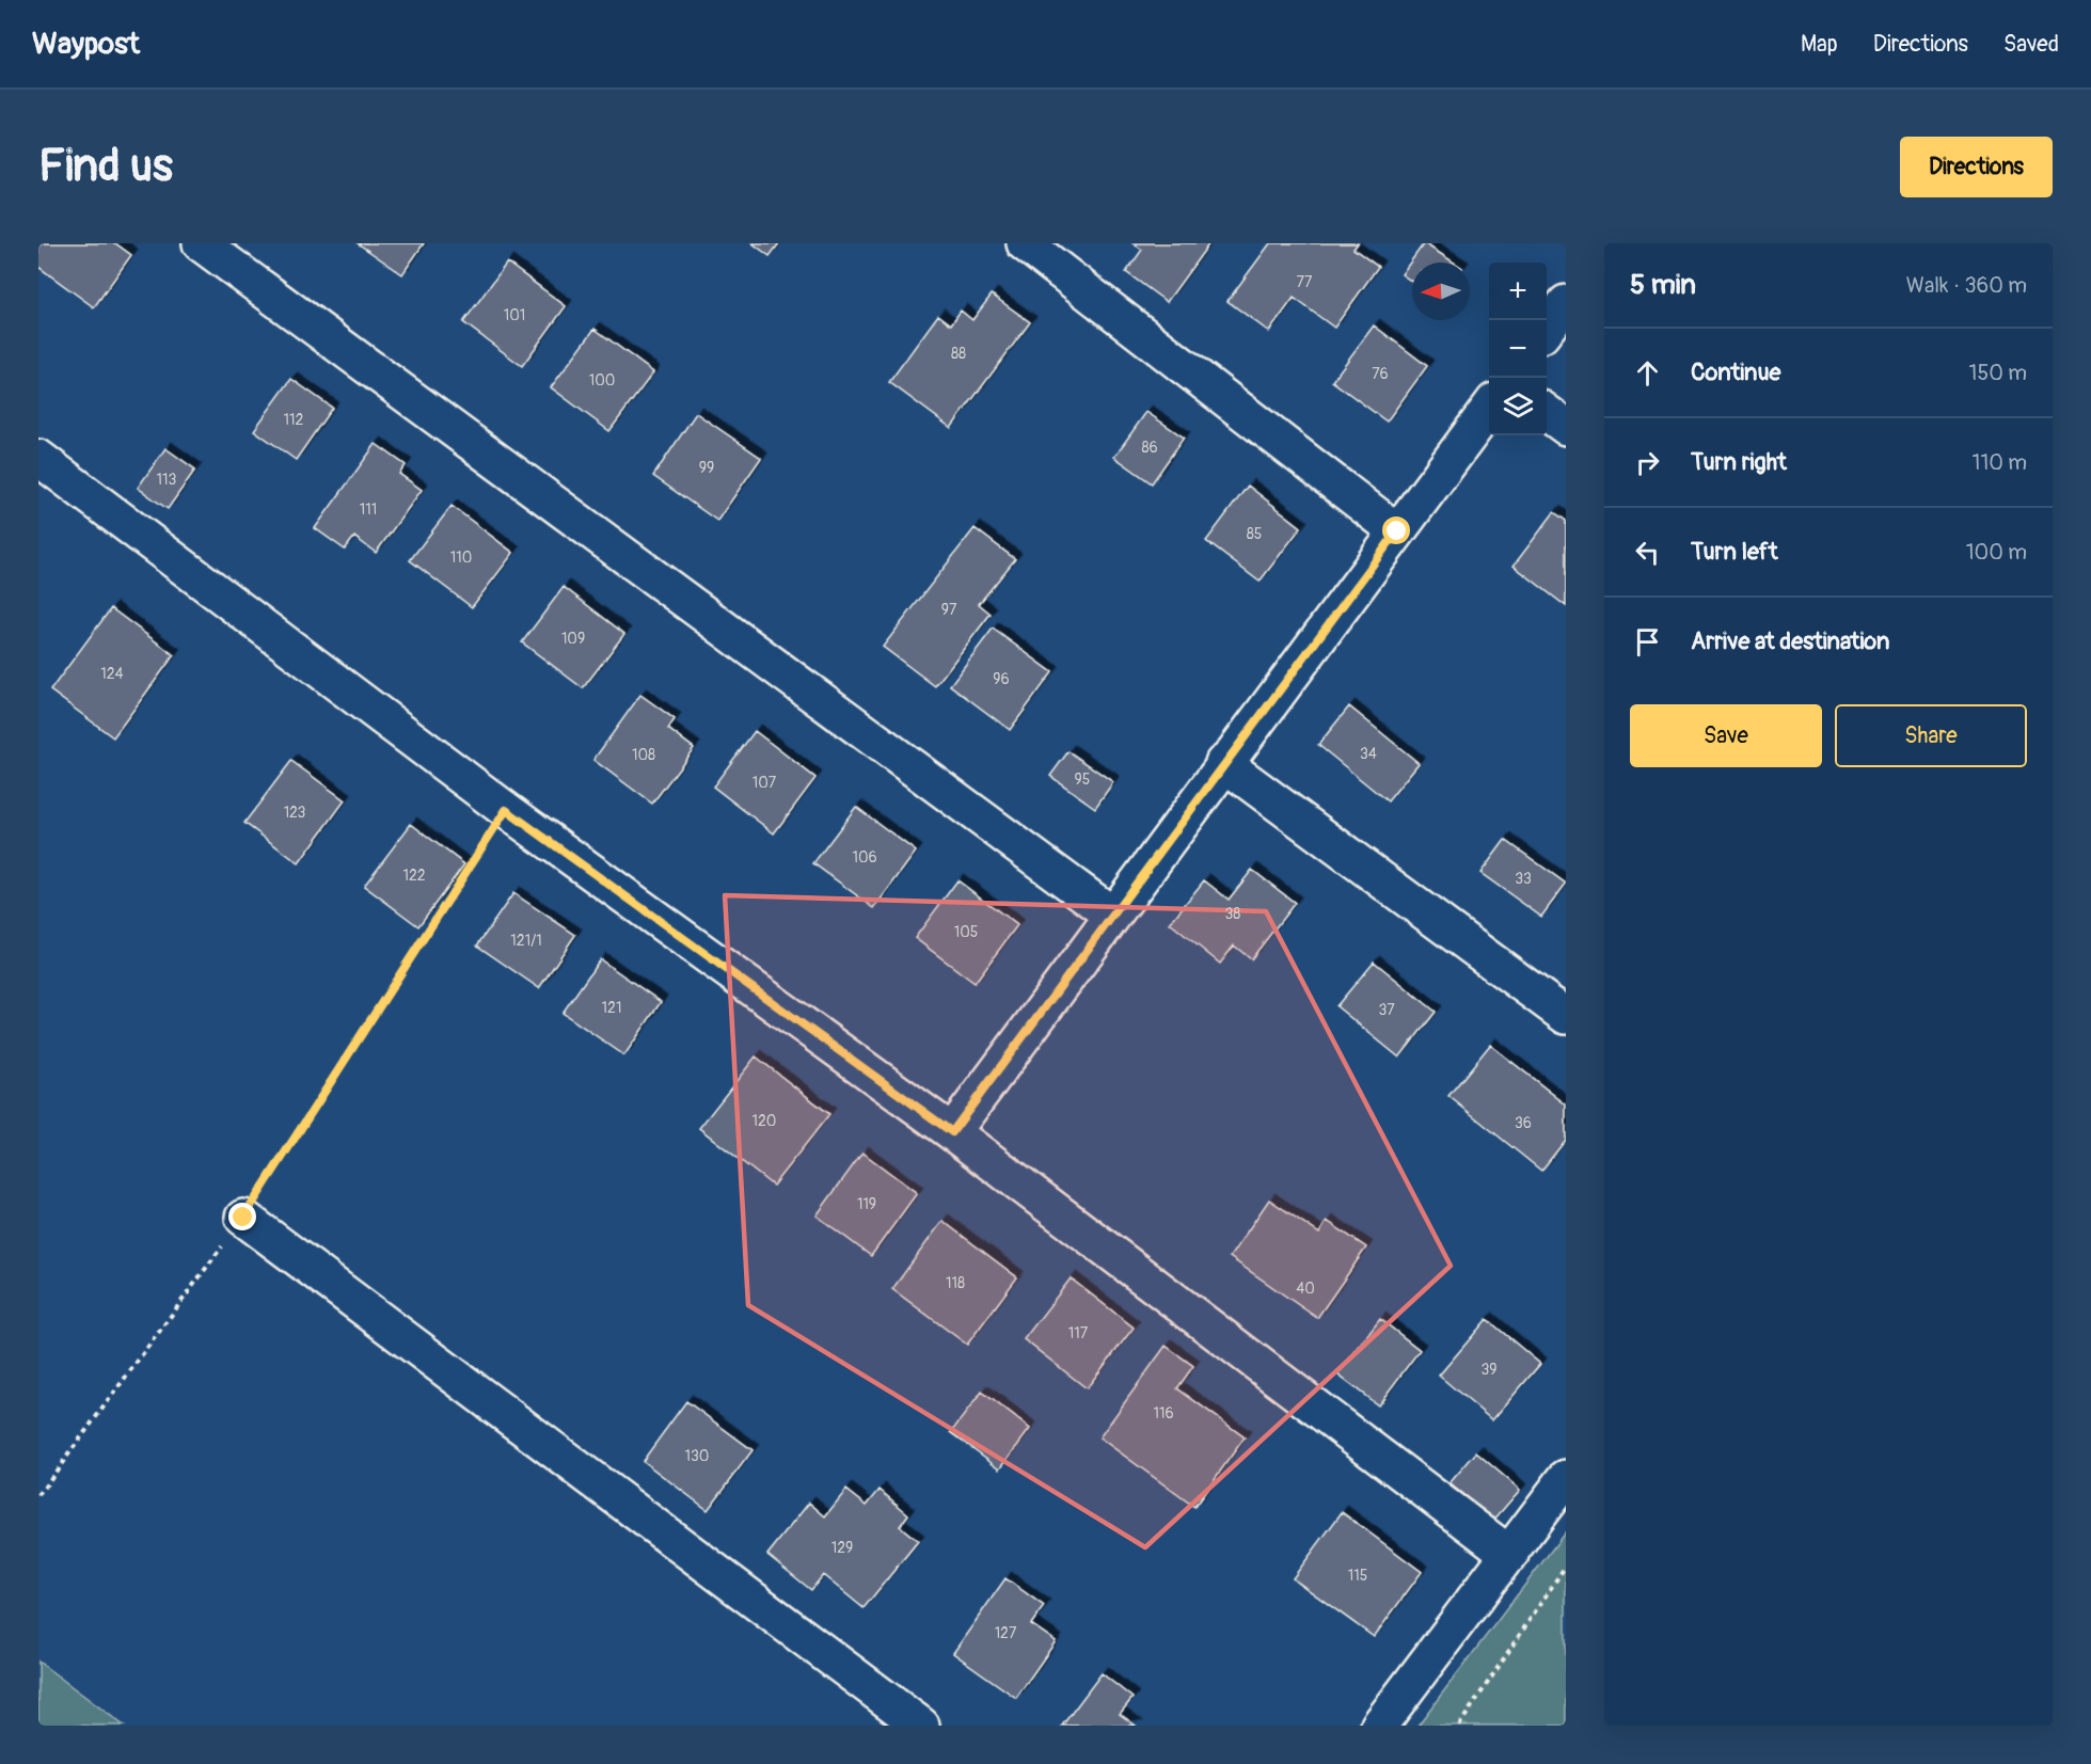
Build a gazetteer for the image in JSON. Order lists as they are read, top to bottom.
{
  "house_numbers": [
    "77",
    "101",
    "88",
    "76",
    "100",
    "112",
    "86",
    "99",
    "113",
    "111",
    "85",
    "110",
    "97",
    "109",
    "124",
    "96",
    "34",
    "108",
    "95",
    "107",
    "123",
    "106",
    "122",
    "33",
    "38",
    "105",
    "121/1",
    "121",
    "37",
    "120",
    "36",
    "119",
    "118",
    "40",
    "117",
    "39",
    "116",
    "130",
    "129",
    "115",
    "127"
  ],
  "north": "left",
  "page": {
    "header": "Waypost",
    "nav": ["Map", "Directions", "Saved"],
    "buttons": [
      "Directions",
      ["Save", "Share"]
    ],
    "title": "Find us",
    "heading": ["5 min", "Walk · 360 m"],
    "map_buttons": ["+", "−"],
    "list": [
      ["Continue", "150 m"],
      ["Turn right", "110 m"],
      ["Turn left", "100 m"],
      "Arrive at destination"
    ]
  }
}
